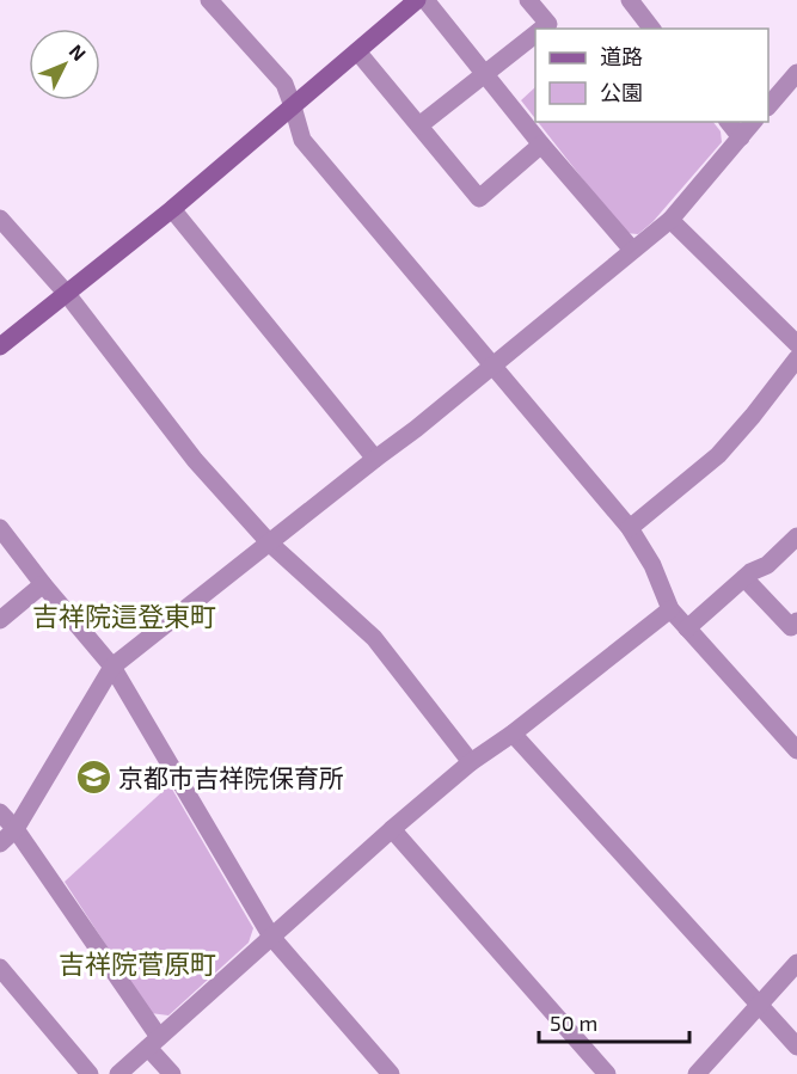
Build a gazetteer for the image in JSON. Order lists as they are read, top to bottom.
{
  "districts": ["吉祥院這登東町", "吉祥院菅原町"],
  "places": {
    "school or university": ["京都市吉祥院保育所"]
  },
  "legend": ["道路", "公園"],
  "scale_bar": "50 m",
  "north": "top right"
}
